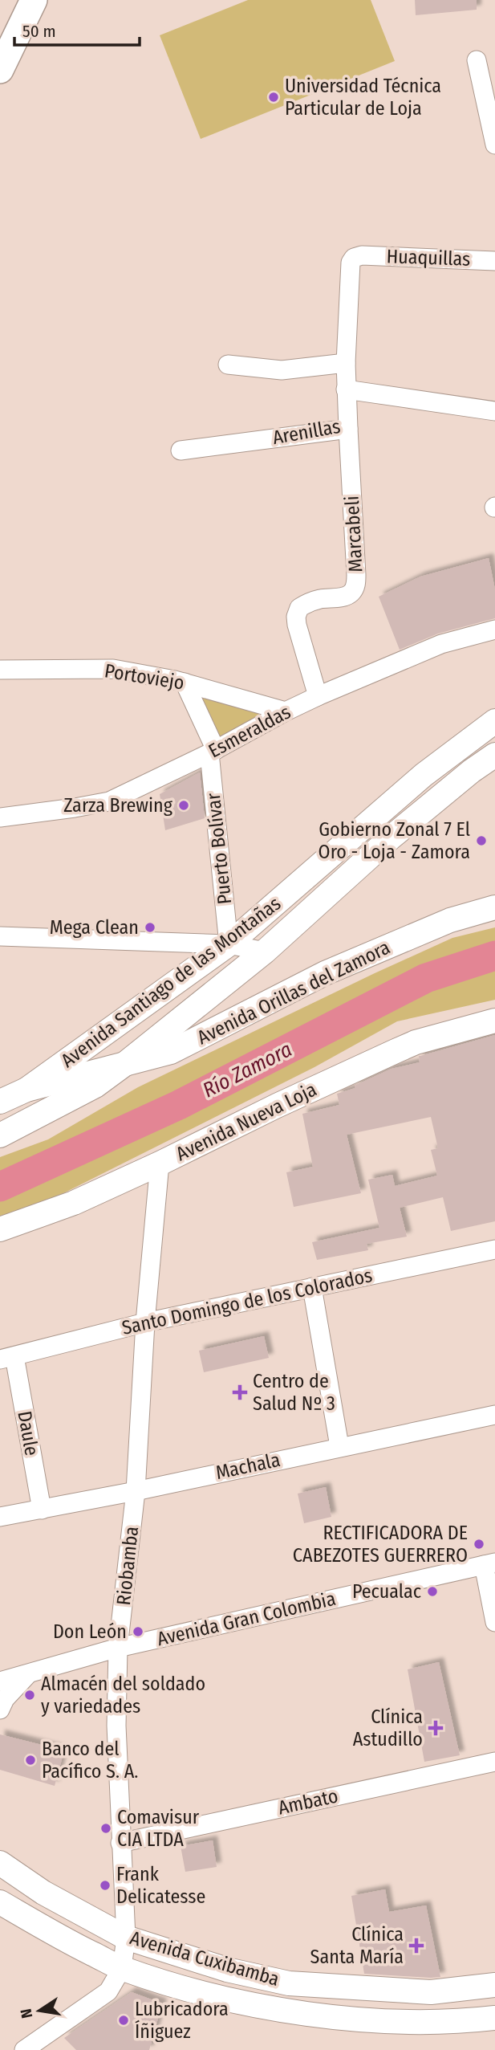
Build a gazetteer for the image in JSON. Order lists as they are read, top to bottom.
{
  "streets": {
    "main road": [
      "Avenida Santiago de las Montañas",
      "Avenida Orillas del Zamora",
      "Avenida Nueva Loja",
      "Avenida Cuxibamba"
    ],
    "street": [
      "Huaquillas",
      "Arenillas",
      "Marcabeli",
      "Portoviejo",
      "Esmeraldas",
      "Puerto Bolívar",
      "Santo Domingo de los Colorados",
      "Daule",
      "Machala",
      "Riobamba",
      "Avenida Gran Colombia",
      "Ambato"
    ]
  },
  "crossings": [
    ["Arenillas", "Marcabeli"],
    ["Marcabeli", "Esmeraldas"],
    ["Portoviejo", "Esmeraldas"],
    ["Portoviejo", "Puerto Bolívar"],
    ["Esmeraldas", "Puerto Bolívar"],
    ["Puerto Bolívar", "Avenida Santiago de las Montañas"],
    ["Avenida Santiago de las Montañas", "Avenida Orillas del Zamora"],
    ["Avenida Nueva Loja", "Riobamba"],
    ["Santo Domingo de los Colorados", "Daule"],
    ["Santo Domingo de los Colorados", "Riobamba"],
    ["Daule", "Machala"],
    ["Machala", "Riobamba"],
    ["Riobamba", "Avenida Gran Colombia"],
    ["Riobamba", "Ambato"],
    ["Riobamba", "Avenida Cuxibamba"]
  ],
  "water": ["Río Zamora"],
  "places": {
    "other": [
      "Universidad Técnica Particular de Loja",
      "Zarza Brewing",
      "Gobierno Zonal 7 El Oro - Loja - Zamora",
      "Mega Clean",
      "RECTIFICADORA DE CABEZOTES GUERRERO",
      "Pecualac",
      "Don León",
      "Almacén del soldado y variedades",
      "Banco del Pacífico S. A.",
      "Comavisur CIA LTDA",
      "Frank Delicatesse",
      "Lubricadora Íñiguez"
    ],
    "health": ["Centro de Salud Nº 3", "Clínica Astudillo", "Clínica Santa María"]
  },
  "scale_bar": "50 m",
  "north": "left"
}
